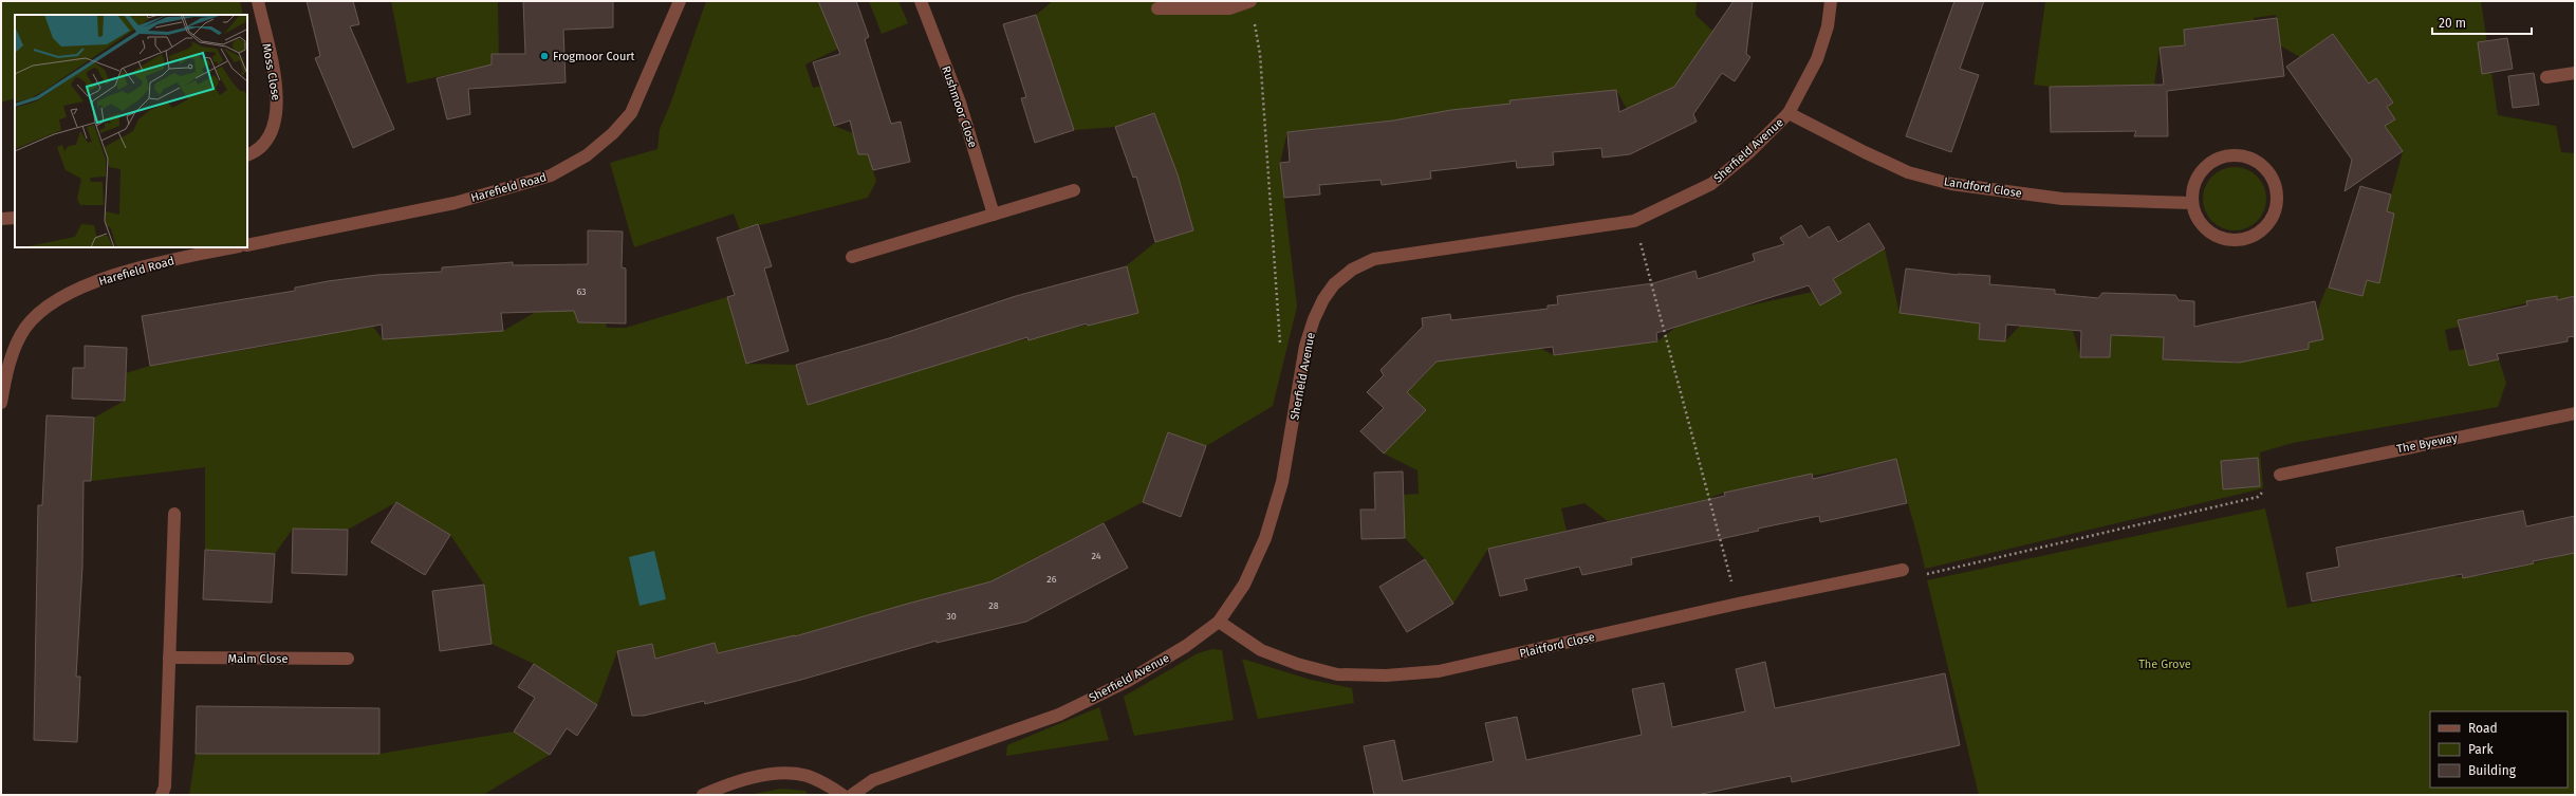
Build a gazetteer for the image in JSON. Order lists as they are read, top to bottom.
{
  "streets": {
    "street": [
      "Moss Close",
      "Rushmoor Close",
      "Sherfield Avenue",
      "Harefield Road",
      "Landford Close",
      "The Byeway",
      "Plaitford Close",
      "Malm Close"
    ]
  },
  "crossings": [
    ["Sherfield Avenue", "Landford Close"],
    ["Sherfield Avenue", "Plaitford Close"]
  ],
  "parks": ["The Grove"],
  "places": ["Frogmoor Court"],
  "house_numbers": [
    "63",
    "24",
    "26",
    "28",
    "30"
  ],
  "legend": ["Road", "Park", "Building"],
  "scale_bar": "20 m"
}
